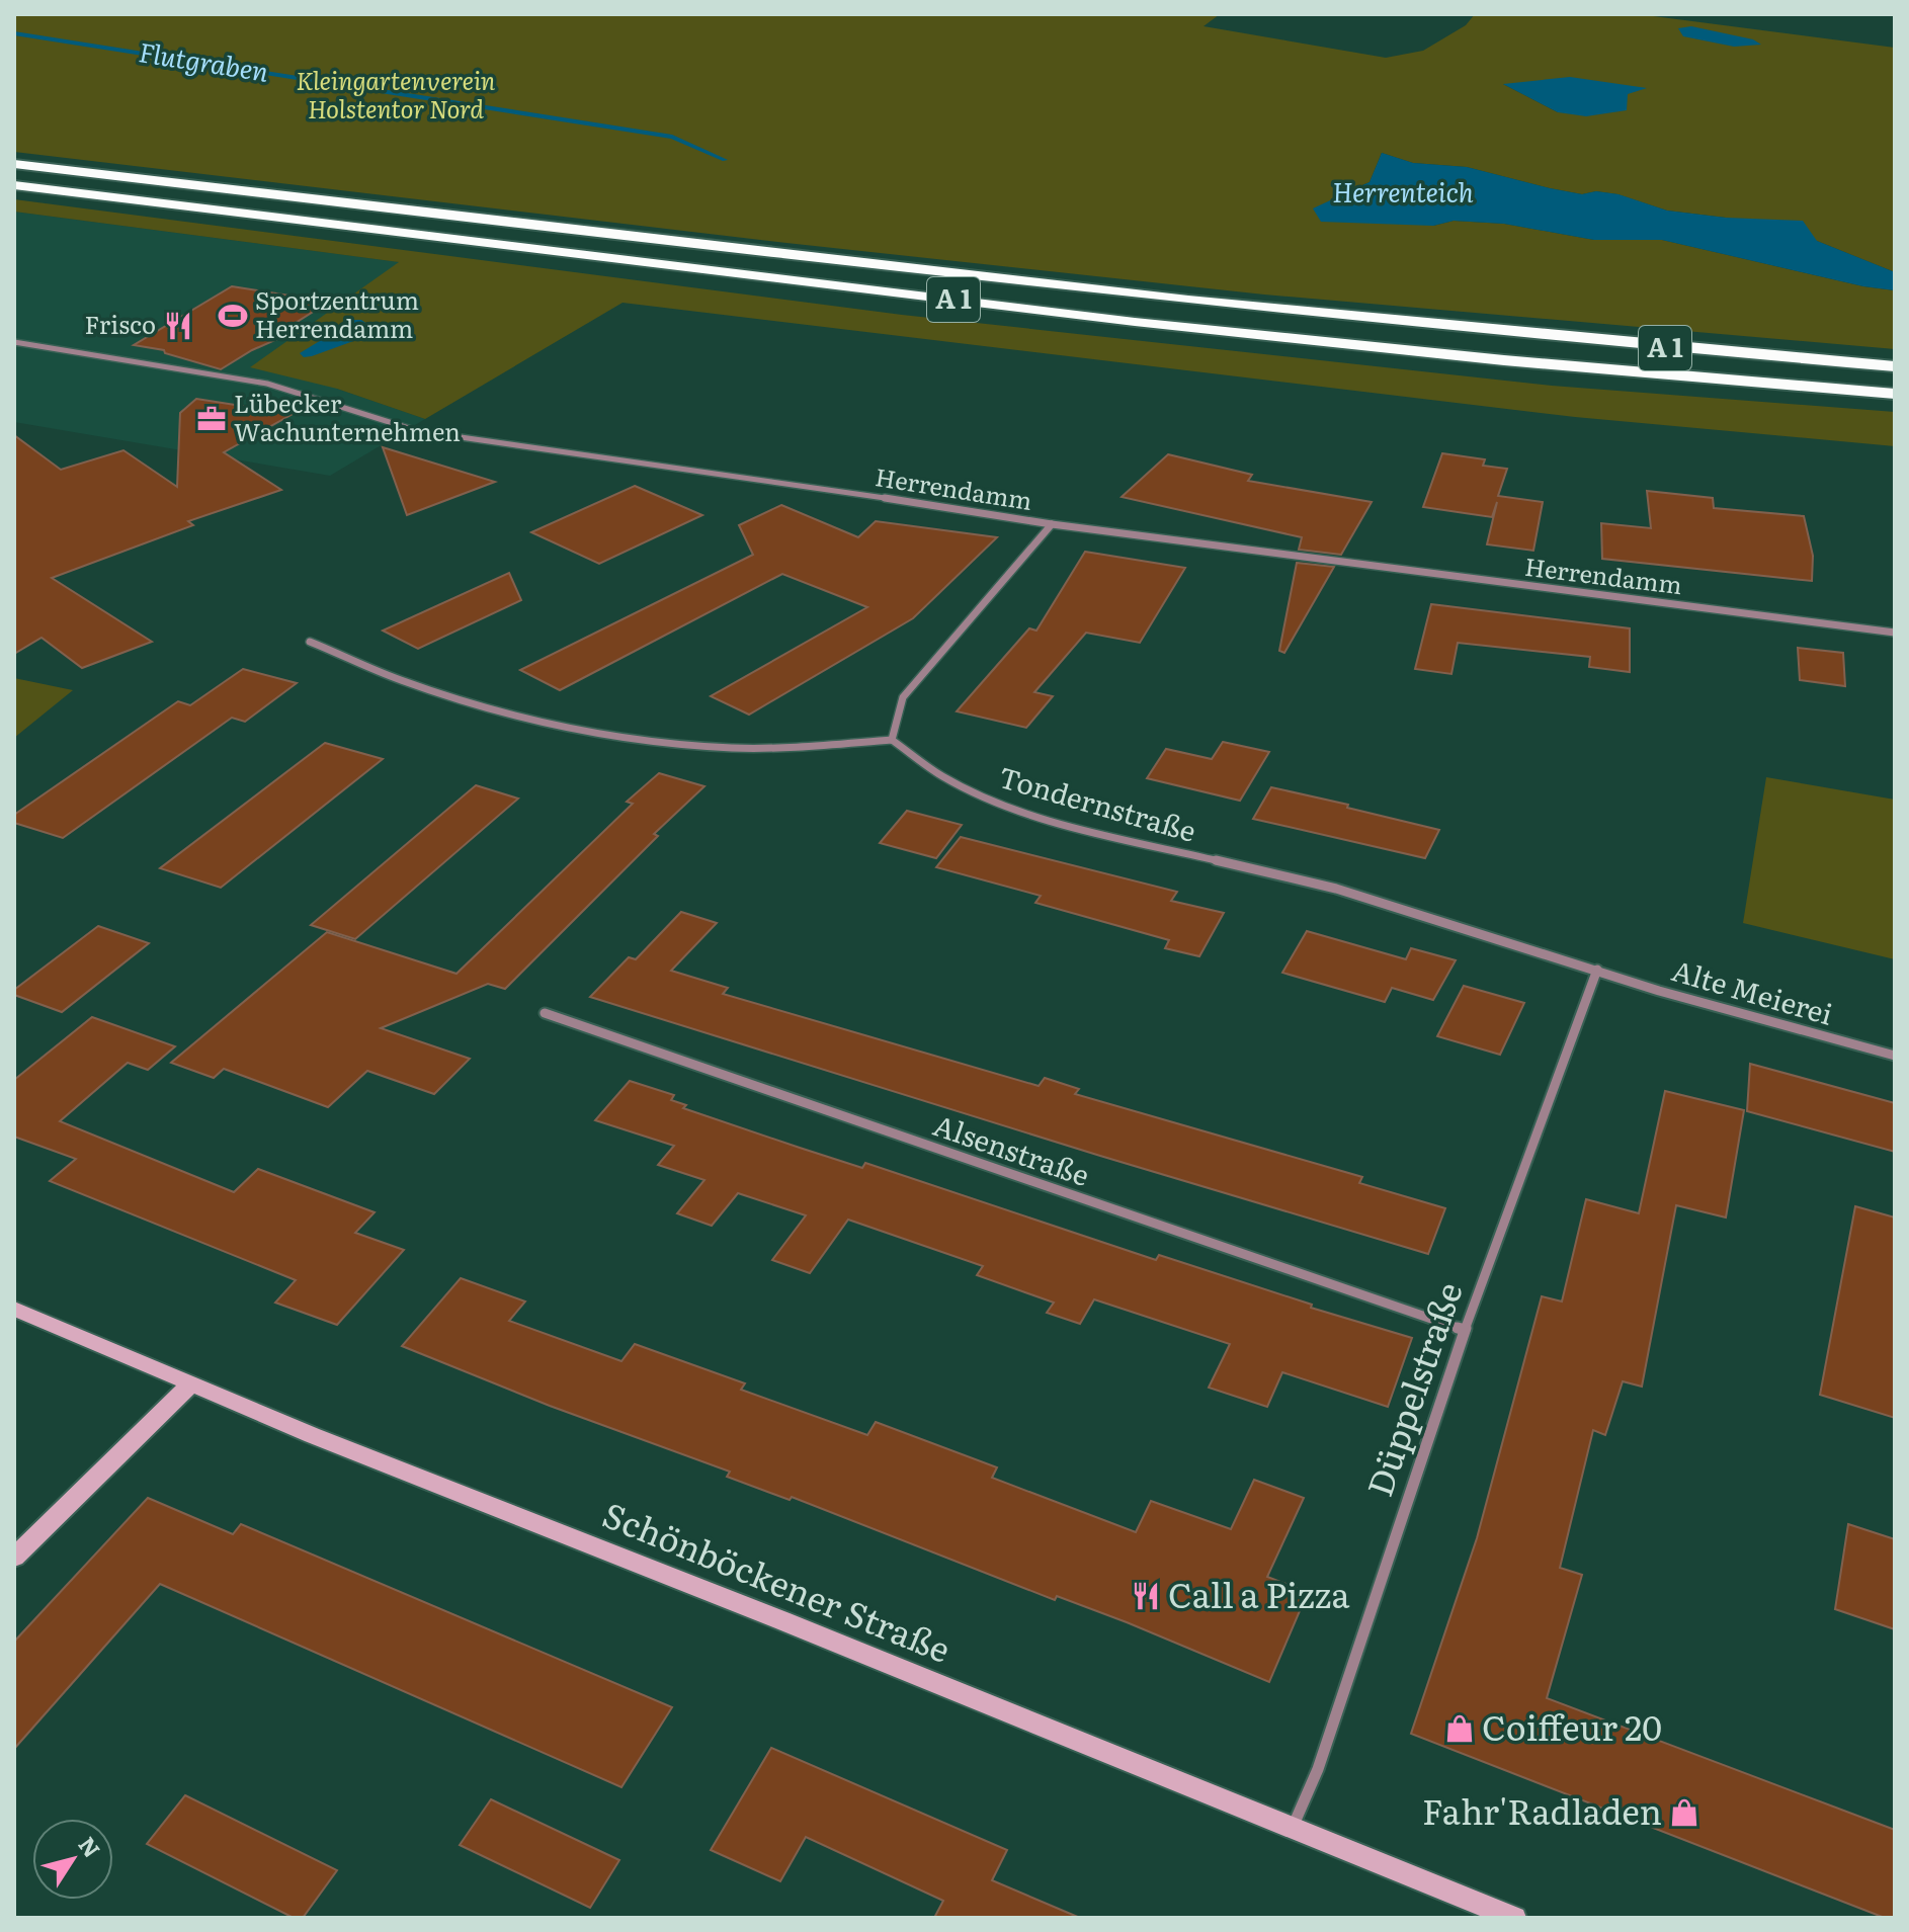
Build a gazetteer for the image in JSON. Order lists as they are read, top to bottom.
{
  "streets": {
    "highway": ["A 1"],
    "main road": ["Schönböckener Straße"],
    "street": [
      "Herrendamm",
      "Tondernstraße",
      "Alte Meierei",
      "Alsenstraße",
      "Düppelstraße"
    ]
  },
  "crossings": [
    ["Tondernstraße", "Alte Meierei"],
    ["Tondernstraße", "Düppelstraße"],
    ["Alte Meierei", "Düppelstraße"],
    ["Alsenstraße", "Düppelstraße"],
    ["Düppelstraße", "Schönböckener Straße"]
  ],
  "water": ["Flutgraben", "Herrenteich"],
  "parks": ["Kleingartenverein Holstentor Nord"],
  "places": {
    "sports": ["Sportzentrum Herrendamm"],
    "restaurant": ["Frisco", "Call a Pizza"],
    "office": ["Lübecker Wachunternehmen"],
    "shop": ["Coiffeur 20", "Fahr'Radladen"]
  },
  "north": "top right"
}
